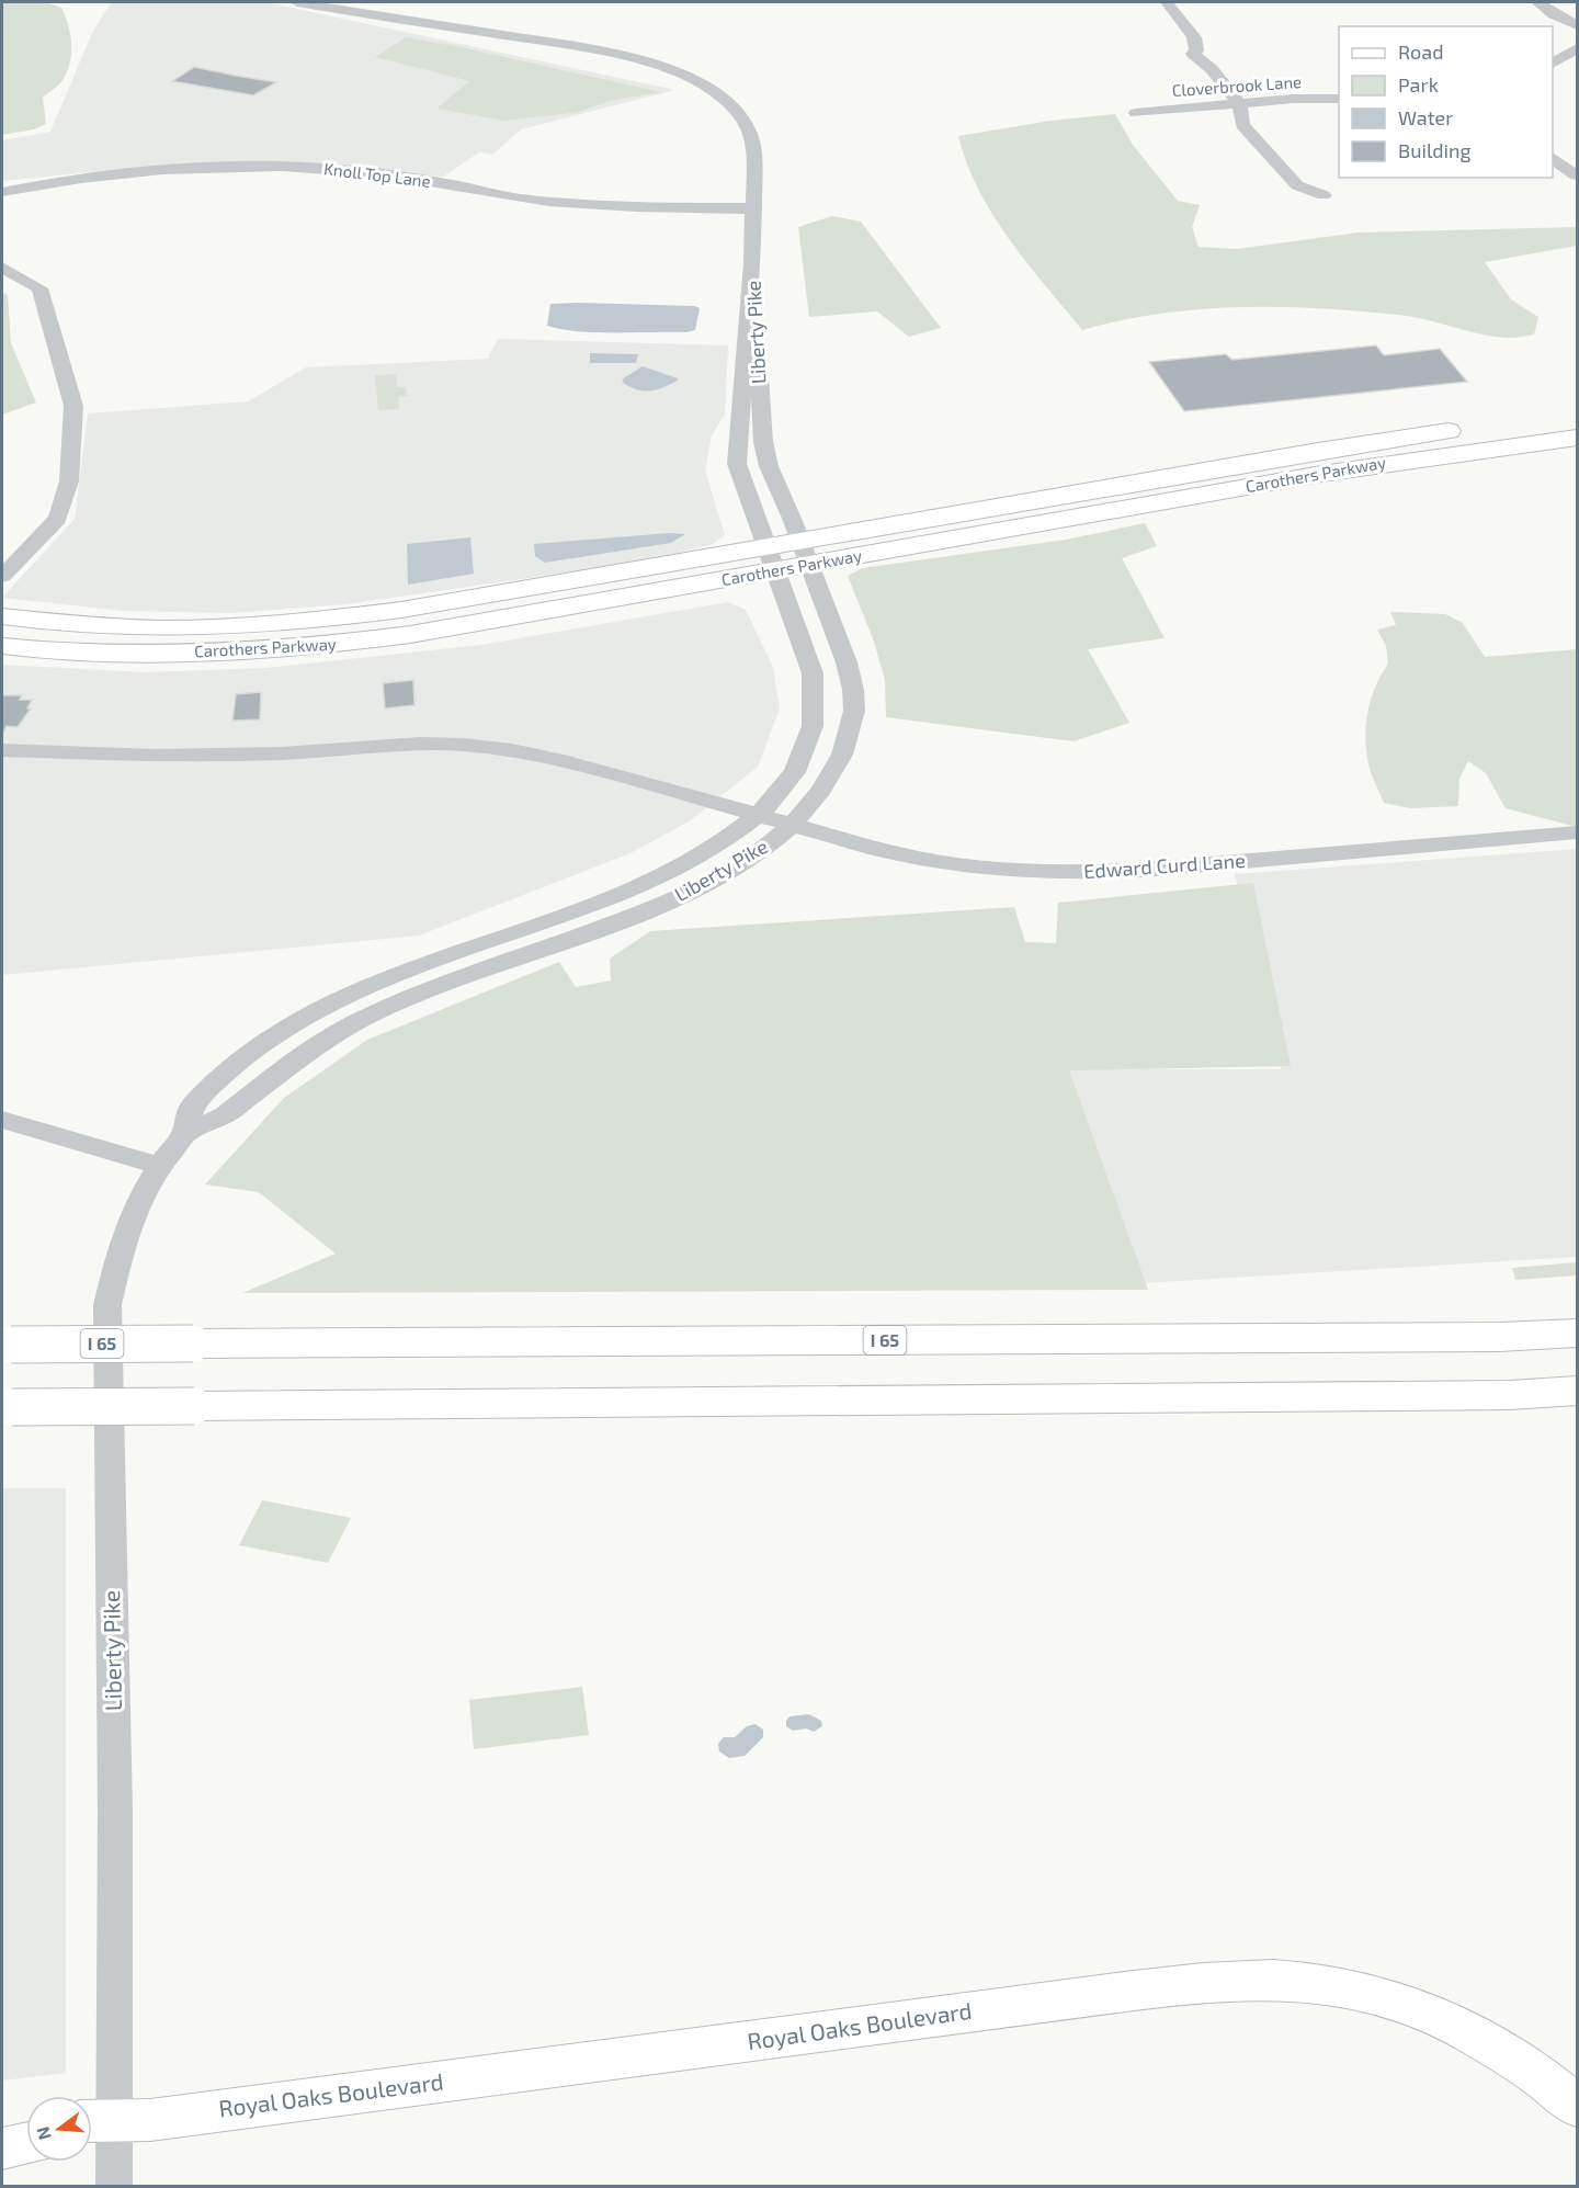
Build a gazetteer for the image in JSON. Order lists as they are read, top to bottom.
{
  "streets": {
    "highway": ["I 65"],
    "main road": ["Carothers Parkway", "Royal Oaks Boulevard"],
    "street": [
      "Cloverbrook Lane",
      "Knoll Top Lane",
      "Liberty Pike",
      "Edward Curd Lane"
    ]
  },
  "crossings": [
    ["Knoll Top Lane", "Liberty Pike"],
    ["Liberty Pike", "Carothers Parkway"],
    ["Liberty Pike", "Edward Curd Lane"]
  ],
  "legend": [
    "Road",
    "Park",
    "Water",
    "Building"
  ],
  "north": "left"
}
